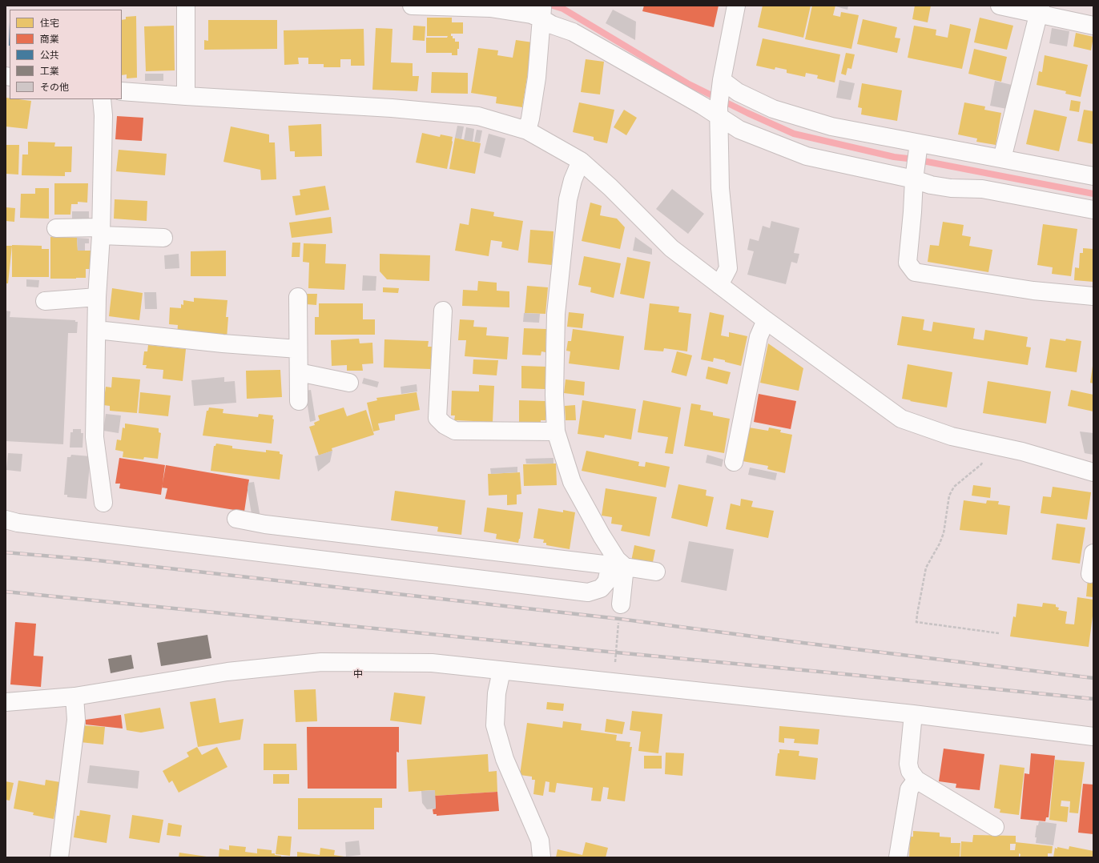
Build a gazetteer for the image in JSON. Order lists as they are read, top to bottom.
{
  "districts": ["中"],
  "legend": [
    "住宅",
    "商業",
    "公共",
    "工業",
    "その他"
  ]
}
